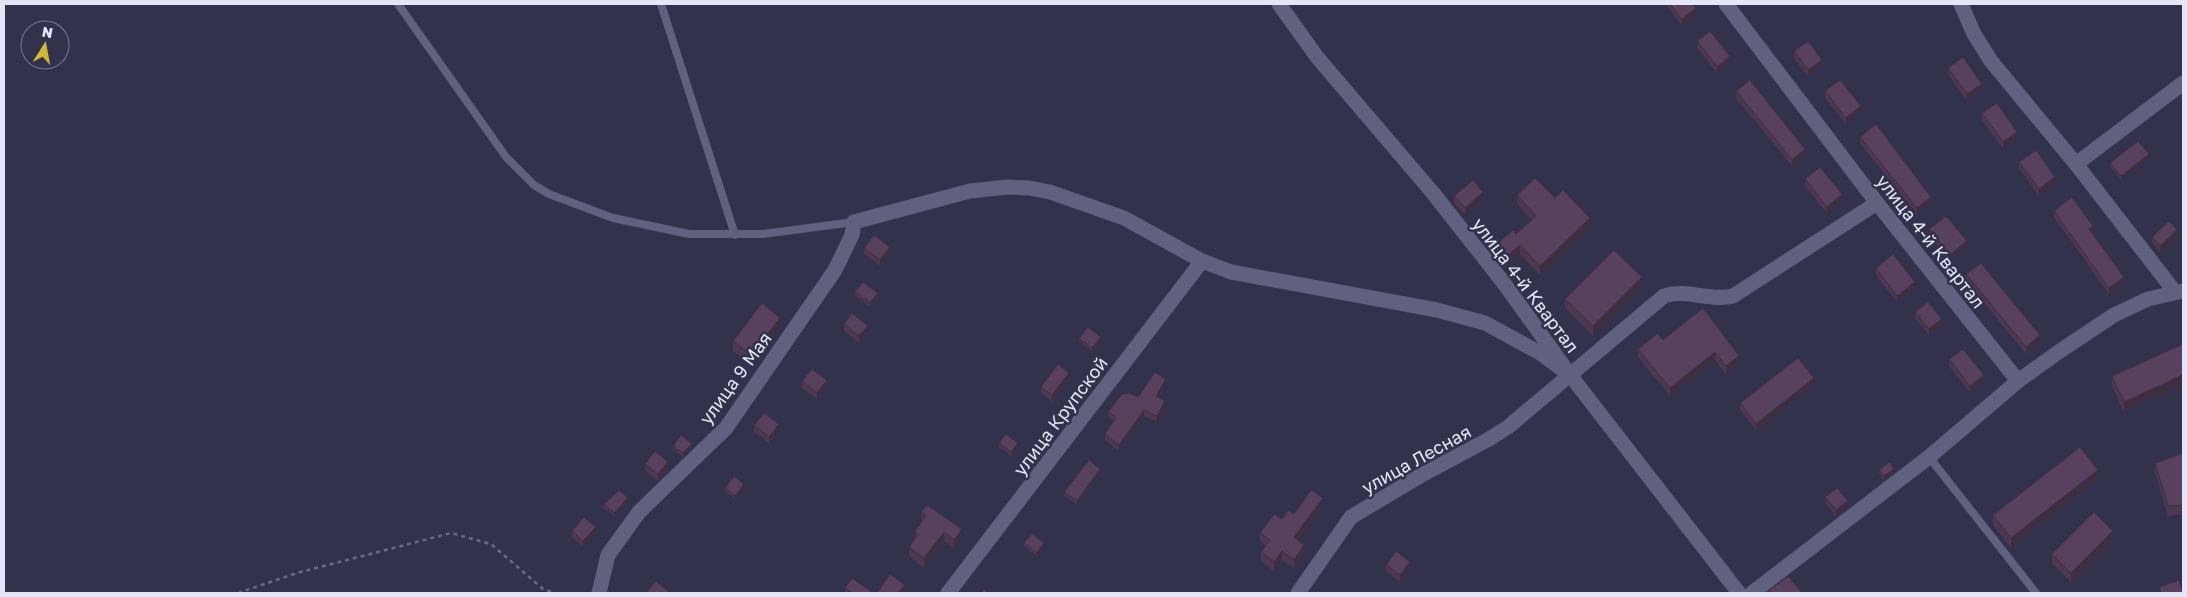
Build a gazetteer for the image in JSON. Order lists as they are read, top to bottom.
{
  "streets": {
    "street": [
      "улица 4-й Квартал",
      "улица 9 Мая",
      "улица Крупской",
      "улица Лесная"
    ]
  },
  "crossings": [
    ["улица 4-й Квартал", "улица Лесная"]
  ],
  "north": "top"
}
